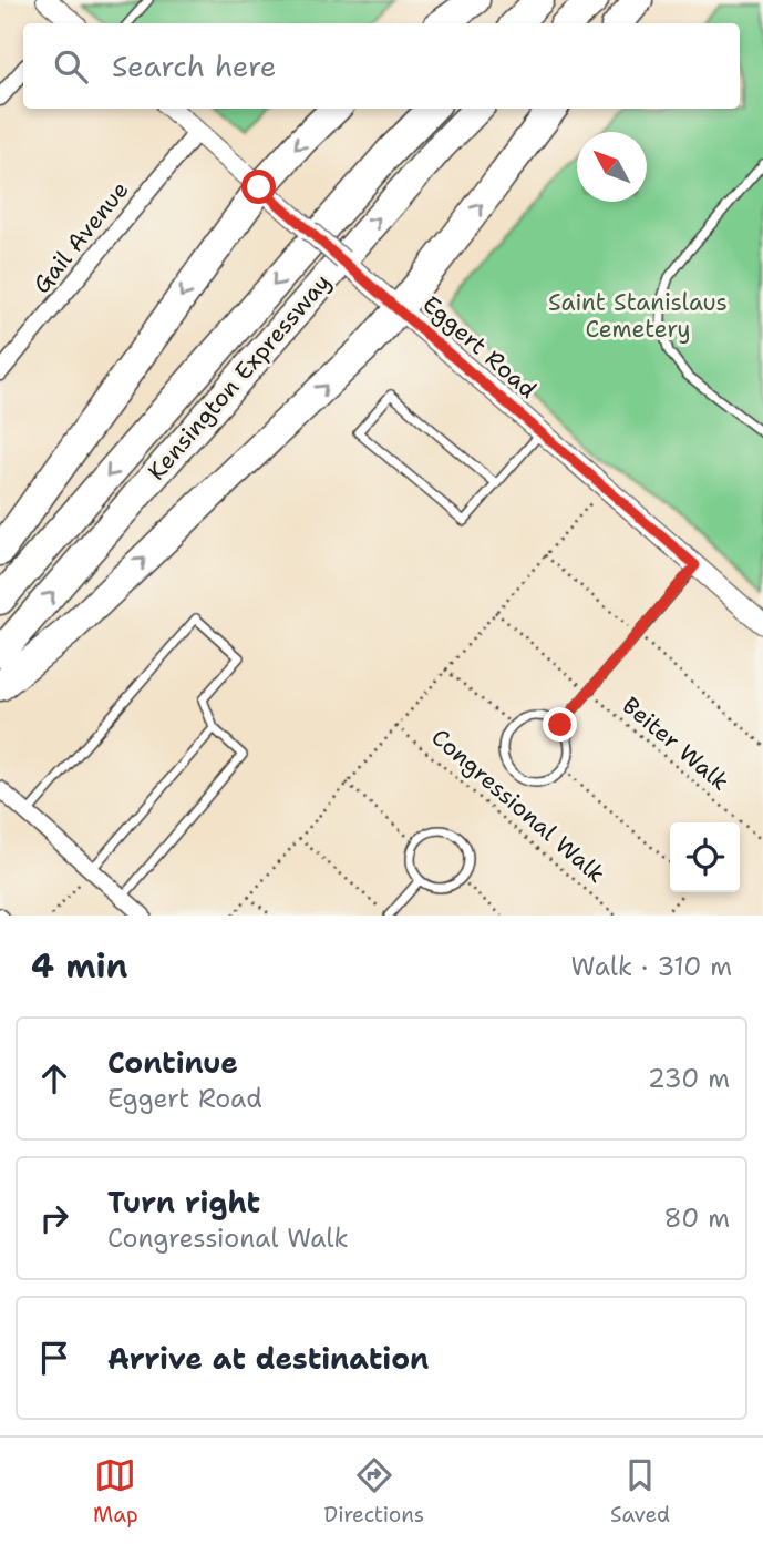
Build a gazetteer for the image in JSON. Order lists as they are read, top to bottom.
{
  "streets": {
    "highway": ["Kensington Expressway"],
    "street": ["Gail Avenue", "Eggert Road"],
    "lane": ["Congressional Walk"],
    "path": ["Beiter Walk"]
  },
  "crossings": [
    ["Gail Avenue", "Eggert Road"]
  ],
  "parks": ["Saint Stanislaus Cemetery"],
  "north": "top left",
  "page": {
    "search": "Search here",
    "heading": ["4 min", "Walk · 310 m"],
    "list": [
      ["Continue", "Eggert Road", "230 m"],
      ["Turn right", "Congressional Walk", "80 m"],
      "Arrive at destination"
    ],
    "nav": ["Map", "Directions", "Saved"]
  }
}
